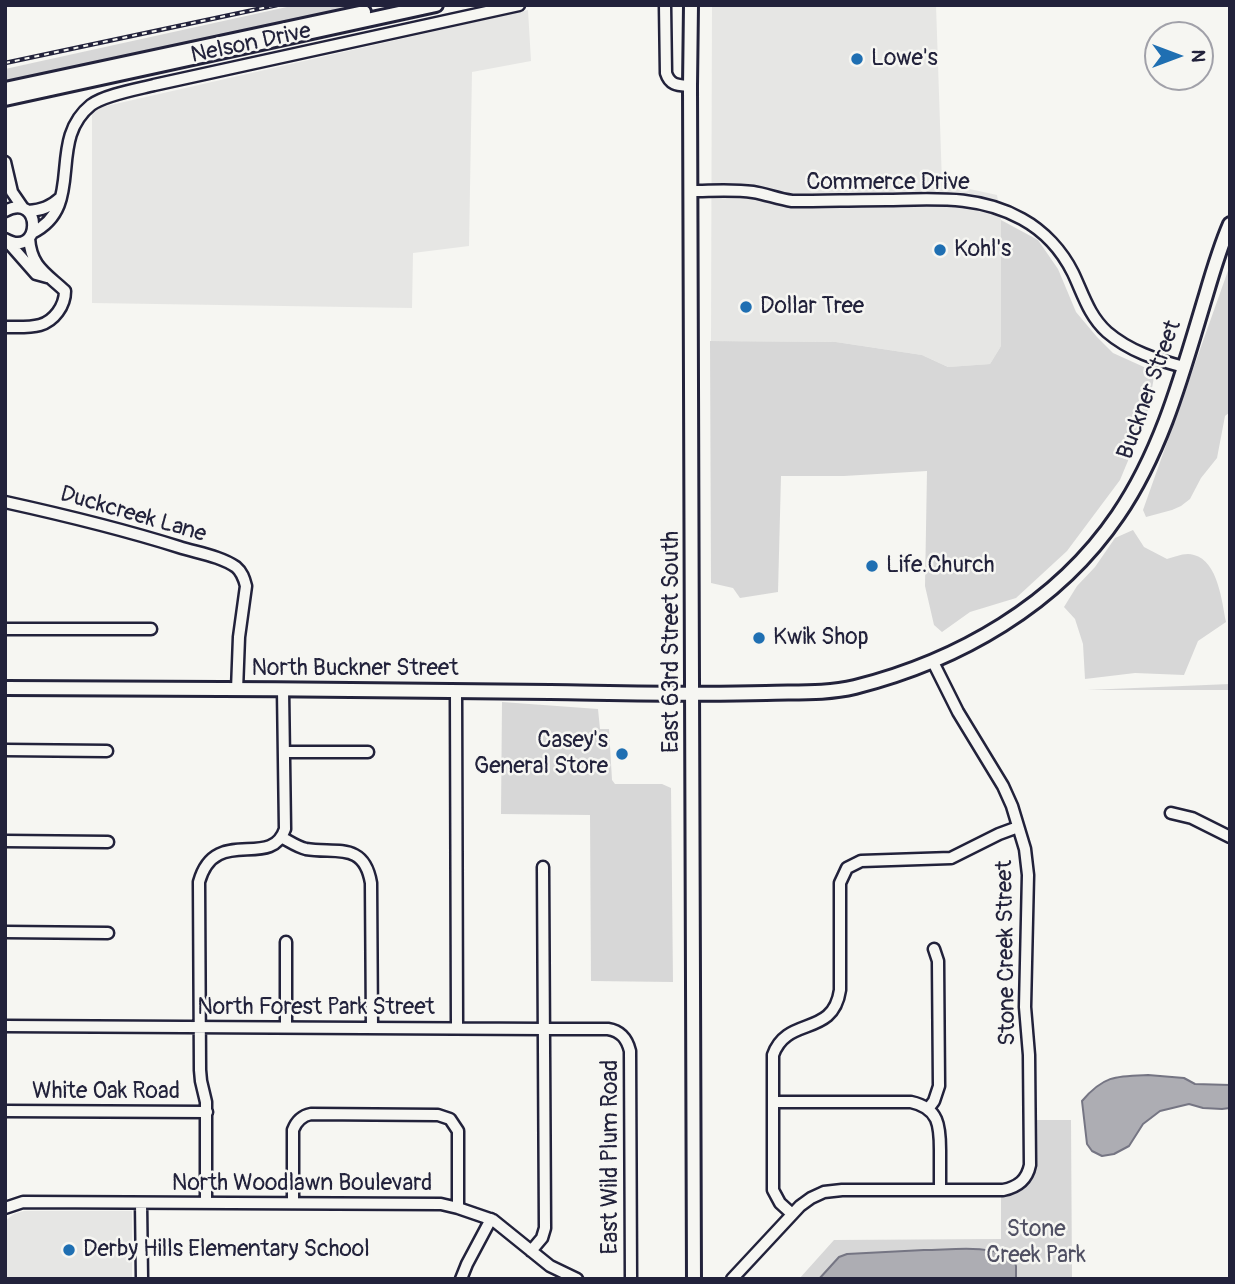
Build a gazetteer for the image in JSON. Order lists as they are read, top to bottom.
{
  "streets": {
    "main road": ["Buckner Street", "East 63rd Street South", "North Buckner Street"],
    "street": [
      "Nelson Drive",
      "Commerce Drive",
      "Duckcreek Lane",
      "Stone Creek Street",
      "North Forest Park Street",
      "White Oak Road",
      "East Wild Plum Road",
      "North Woodlawn Boulevard"
    ]
  },
  "crossings": [
    ["Commerce Drive", "Buckner Street"],
    ["Commerce Drive", "East 63rd Street South"],
    ["Buckner Street", "East 63rd Street South"],
    ["Buckner Street", "North Buckner Street"],
    ["Buckner Street", "Stone Creek Street"],
    ["Duckcreek Lane", "North Buckner Street"],
    ["East 63rd Street South", "North Buckner Street"],
    ["North Forest Park Street", "East Wild Plum Road"]
  ],
  "parks": ["Stone Creek Park"],
  "places": [
    "Lowe's",
    "Kohl's",
    "Dollar Tree",
    "Life.Church",
    "Kwik Shop",
    "Casey's General Store",
    "Derby Hills Elementary School"
  ],
  "north": "right"
}
